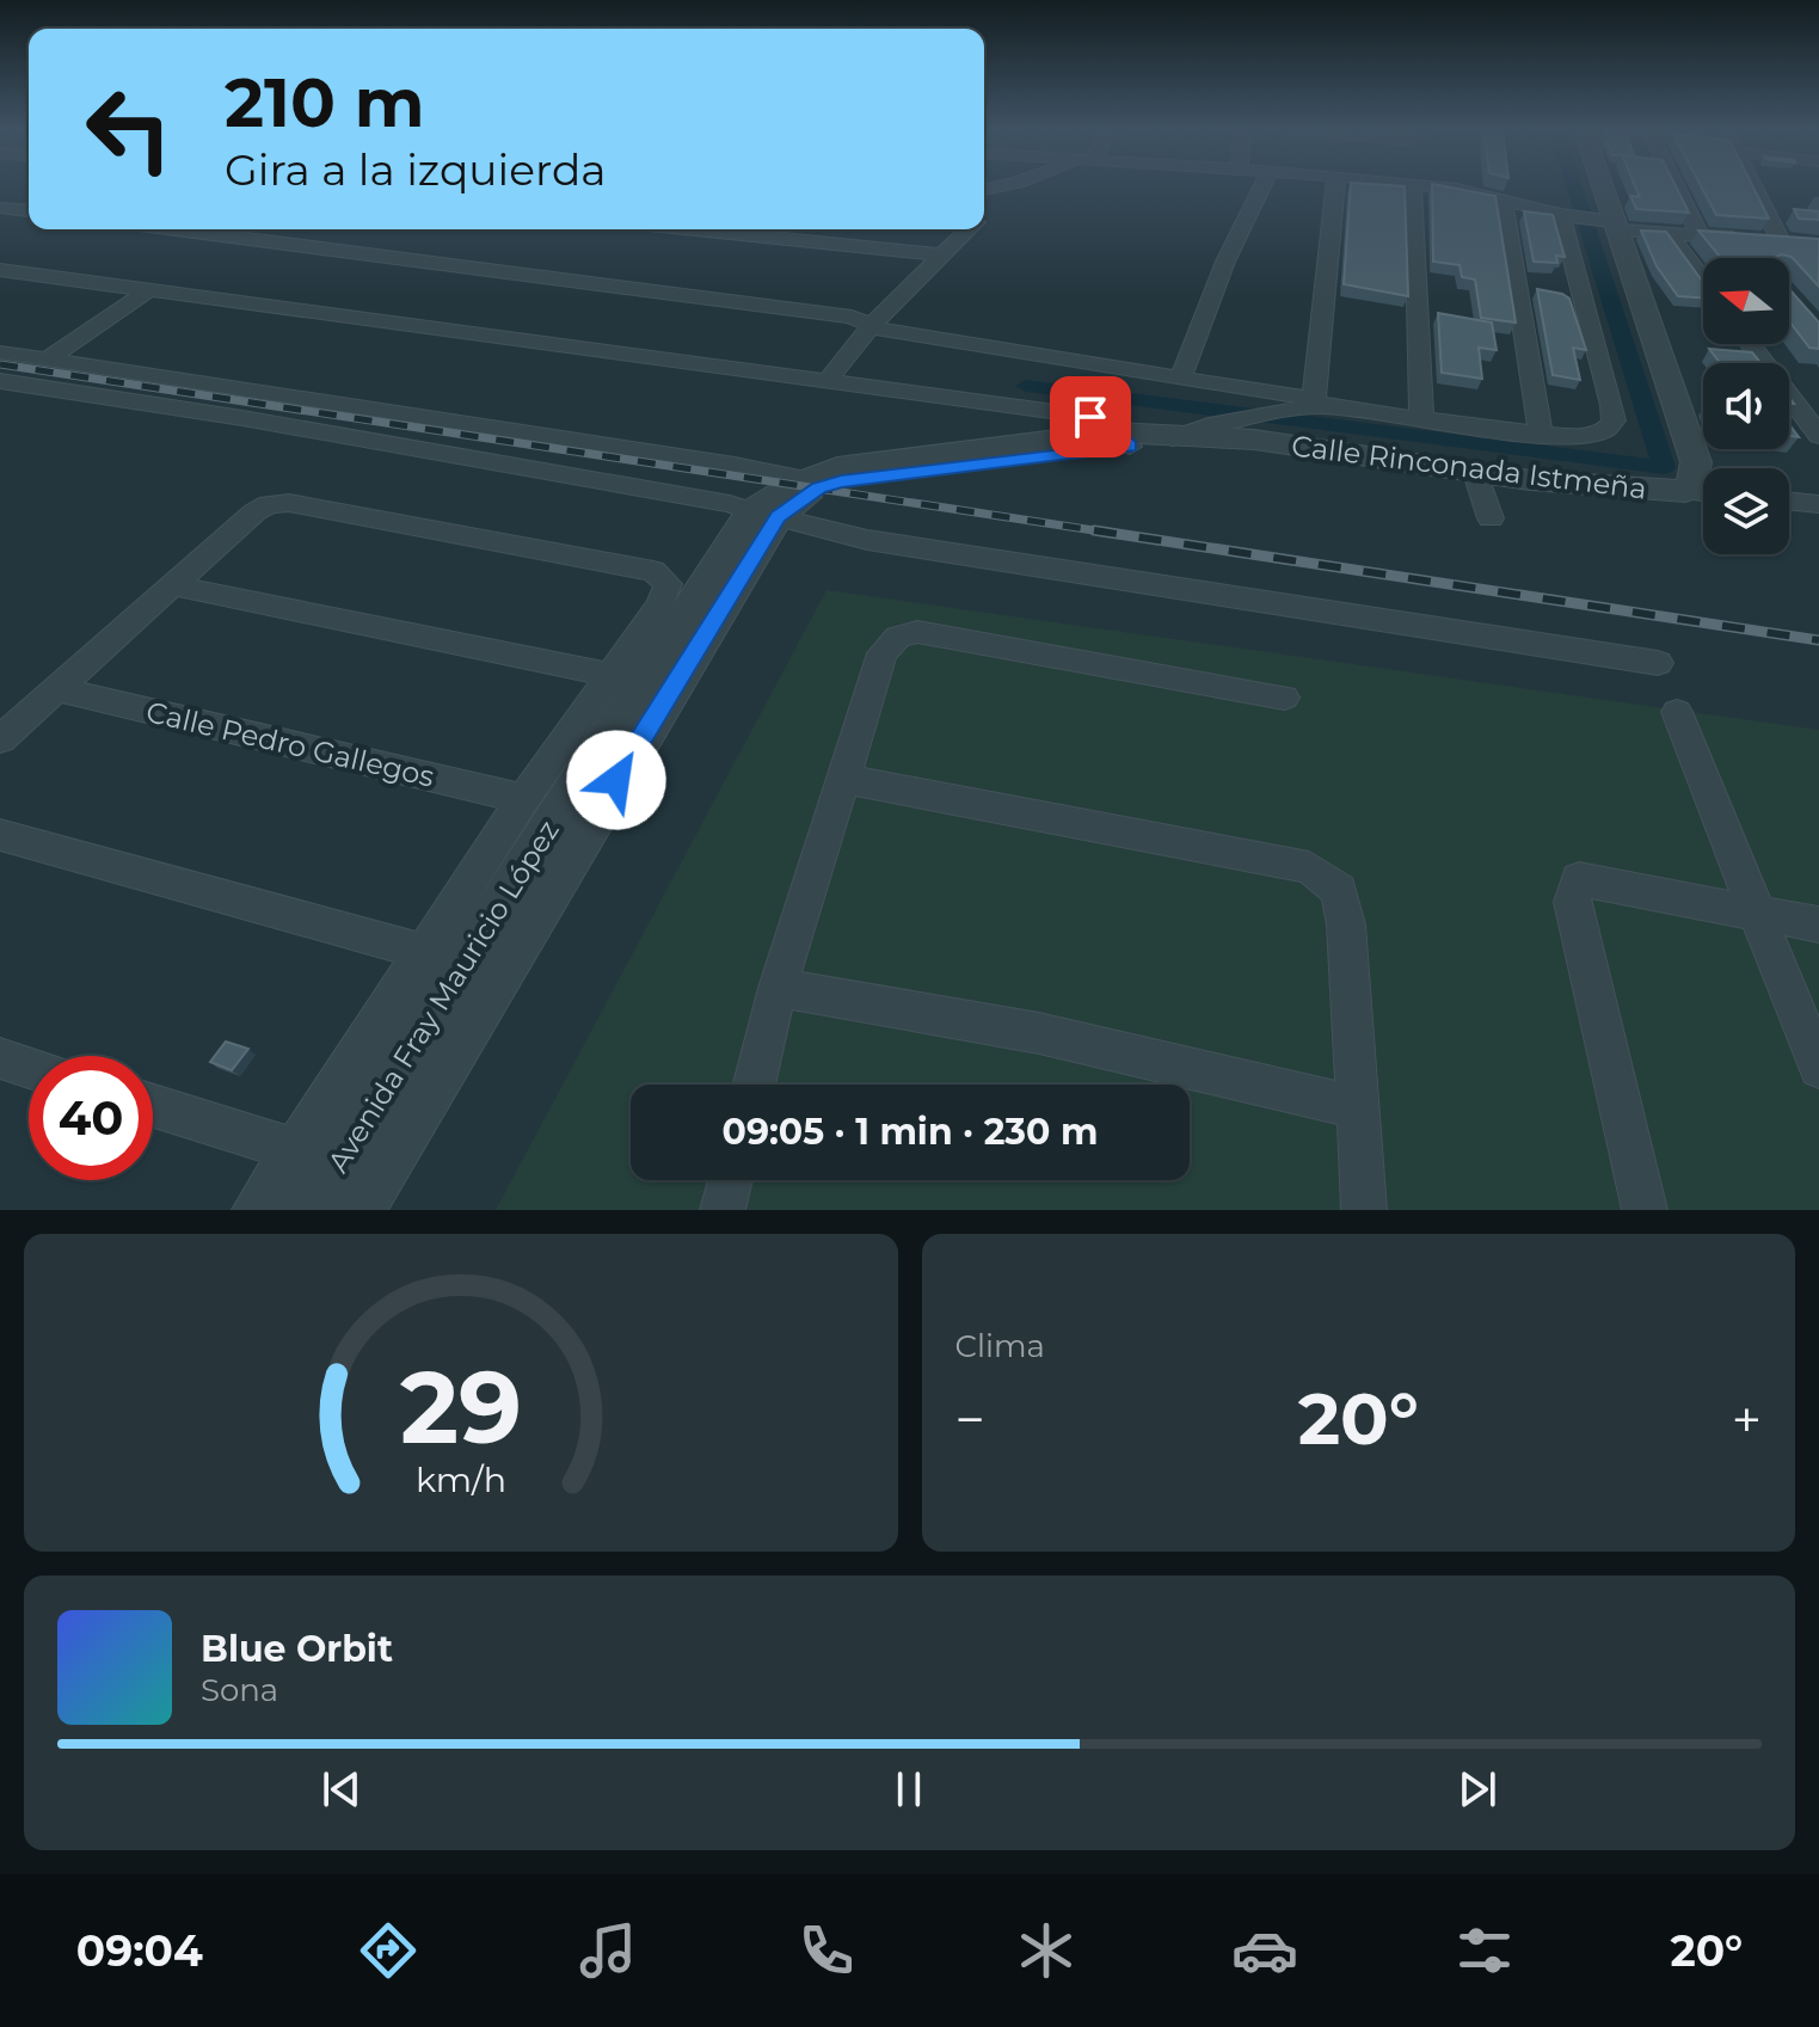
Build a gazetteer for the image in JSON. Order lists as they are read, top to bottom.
{
  "streets": {
    "street": ["Calle Rinconada Istmeña", "Calle Pedro Gallegos", "Avenida Fray Mauricio López"]
  },
  "crossings": [
    ["Calle Rinconada Istmeña", "Avenida Fray Mauricio López"]
  ],
  "north": "left",
  "page": {
    "turn": ["210 m", "Gira a la izquierda"],
    "limit": "40",
    "trip": "09:05 · 1 min · 230 m",
    "tile": "Clima",
    "heat": ["−", "20°", "+"],
    "song": ["Blue Orbit", "Sona"],
    "tabs": ["09:04", "20°"],
    "gauge": ["29", "km/h"]
  }
}
